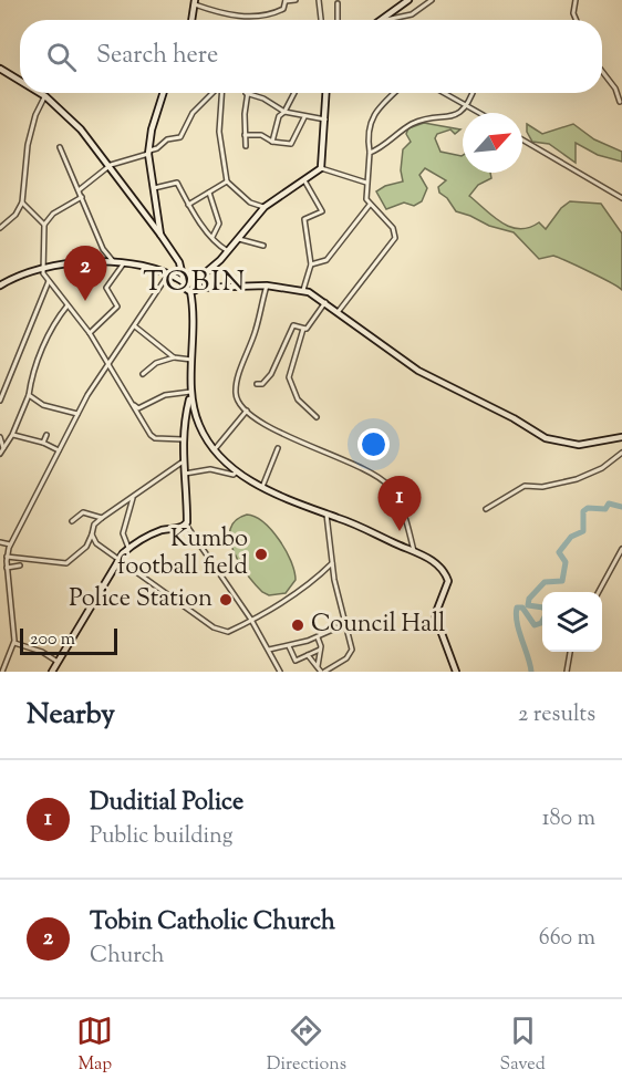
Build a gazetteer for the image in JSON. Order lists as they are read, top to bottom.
{
  "districts": ["TOBIN"],
  "places": ["Kumbo football field", "Police Station", "Council Hall"],
  "scale_bar": "200 m",
  "north": "top right",
  "page": {
    "search": "Search here",
    "pins": ["2", "1"],
    "scale": "200 m",
    "heading": ["Nearby", "2 results"],
    "list": [
      {
        "mark": "1",
        "name": "Duditial Police",
        "note": "Public building",
        "value": "180 m"
      },
      {
        "mark": "2",
        "name": "Tobin Catholic Church",
        "note": "Church",
        "value": "660 m"
      }
    ],
    "nav": ["Map", "Directions", "Saved"]
  }
}
